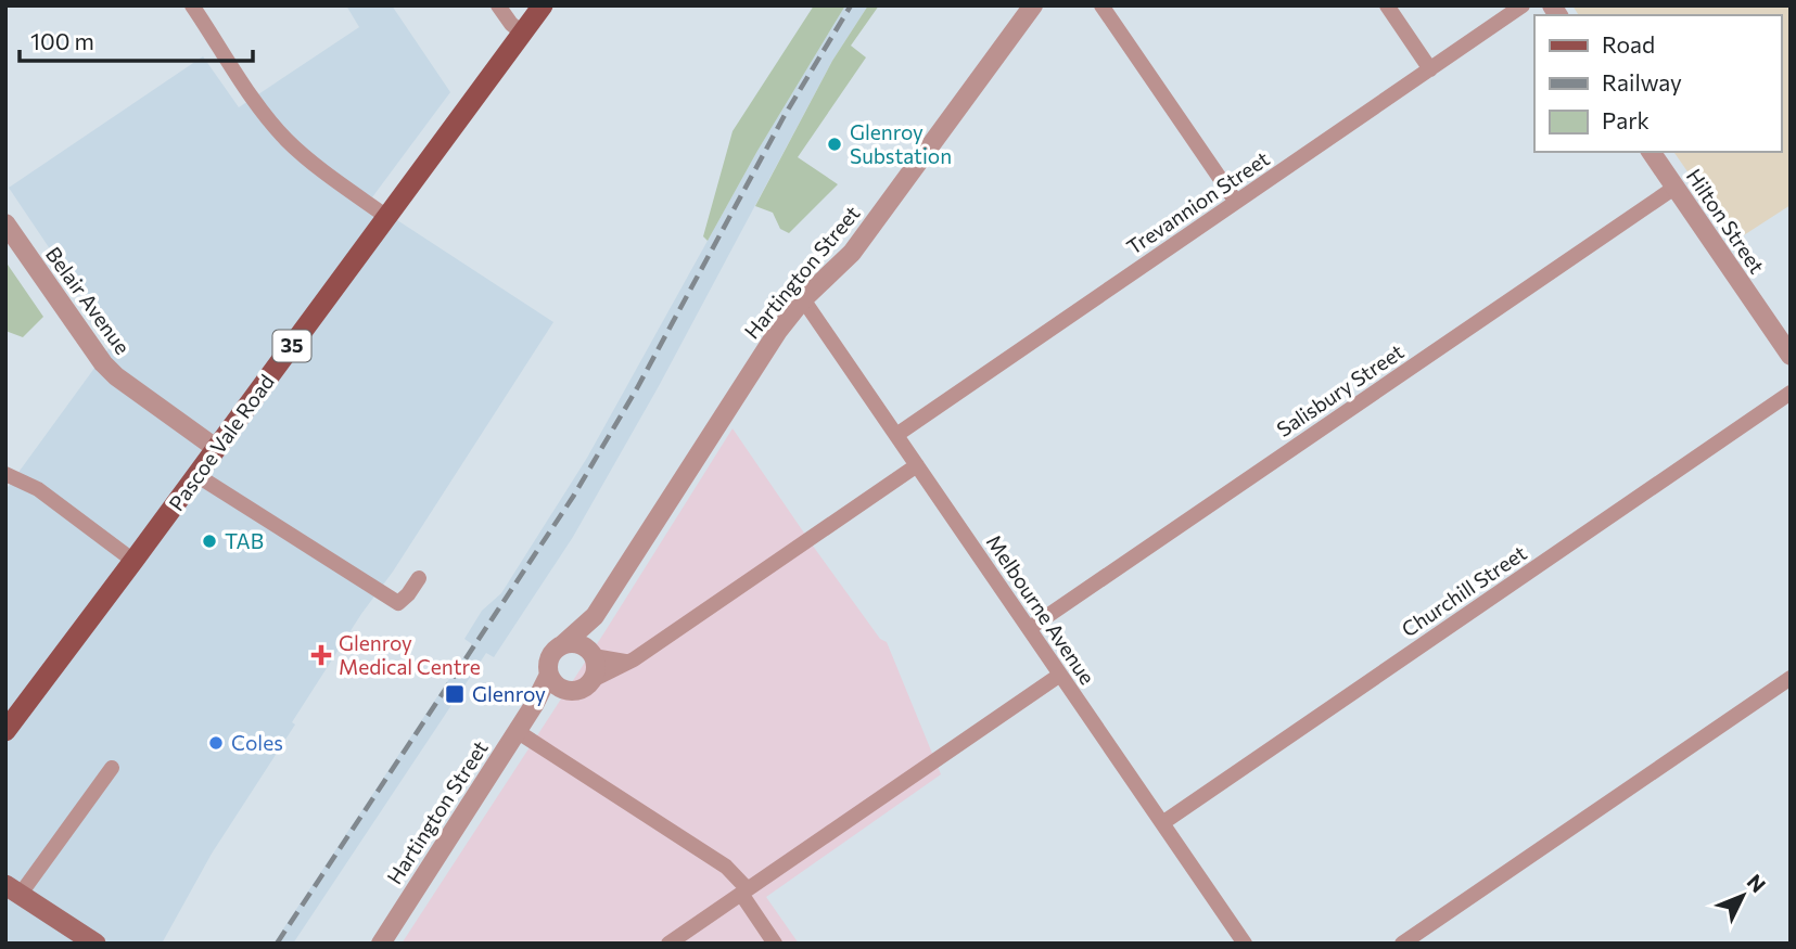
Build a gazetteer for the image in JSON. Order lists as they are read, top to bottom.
{
  "streets": {
    "main road": ["35", "Pascoe Vale Road"],
    "street": [
      "Trevannion Street",
      "Hilton Street",
      "Hartington Street",
      "Belair Avenue",
      "Salisbury Street",
      "Churchill Street",
      "Melbourne Avenue"
    ]
  },
  "crossings": [
    ["Trevannion Street", "Melbourne Avenue"],
    ["Hilton Street", "Salisbury Street"],
    ["Hartington Street", "Melbourne Avenue"],
    ["Belair Avenue", "Pascoe Vale Road"],
    ["Salisbury Street", "Melbourne Avenue"],
    ["Churchill Street", "Melbourne Avenue"]
  ],
  "places": {
    "other": ["Glenroy Substation", "TAB", "Coles"],
    "health": ["Glenroy Medical Centre"],
    "transit": ["Glenroy"]
  },
  "legend": ["Road", "Railway", "Park"],
  "scale_bar": "100 m",
  "north": "top right"
}
